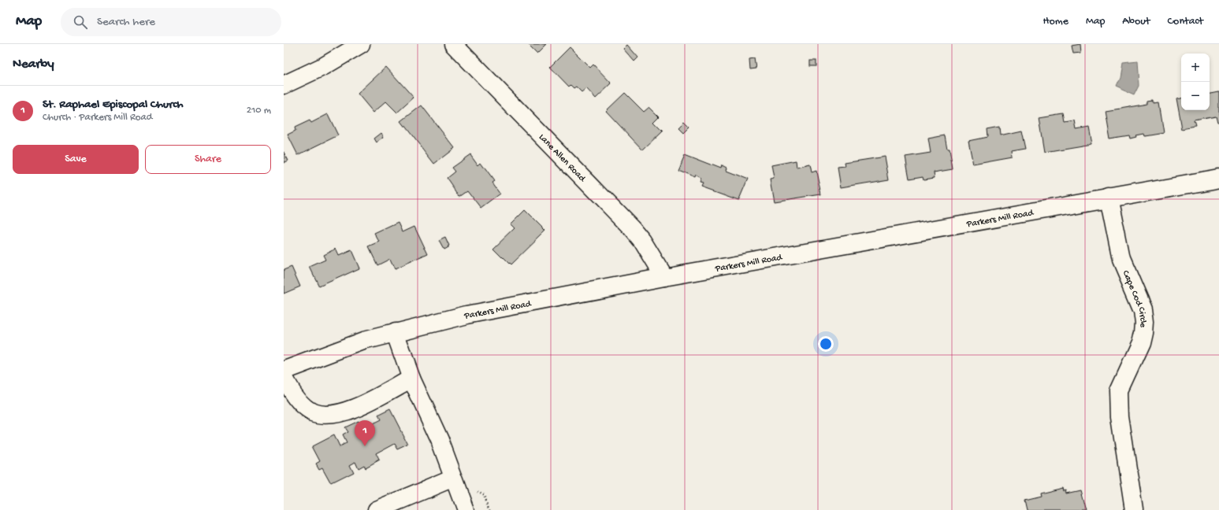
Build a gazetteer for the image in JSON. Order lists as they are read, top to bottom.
{
  "streets": {
    "main road": ["Lane Allen Road", "Parkers Mill Road", "Cape Cod Circle"]
  },
  "crossings": [
    ["Lane Allen Road", "Parkers Mill Road"],
    ["Parkers Mill Road", "Cape Cod Circle"]
  ],
  "page": {
    "header": "Map",
    "search": "Search here",
    "nav": [
      "Home",
      "Map",
      "About",
      "Contact"
    ],
    "heading": "Nearby",
    "map_buttons": ["+", "−"],
    "list": [
      {
        "mark": "1",
        "name": "St. Raphael Episcopal Church",
        "note": "Church · Parkers Mill Road",
        "value": "210 m"
      }
    ],
    "buttons": ["Save", "Share"],
    "pins": "1"
  }
}
